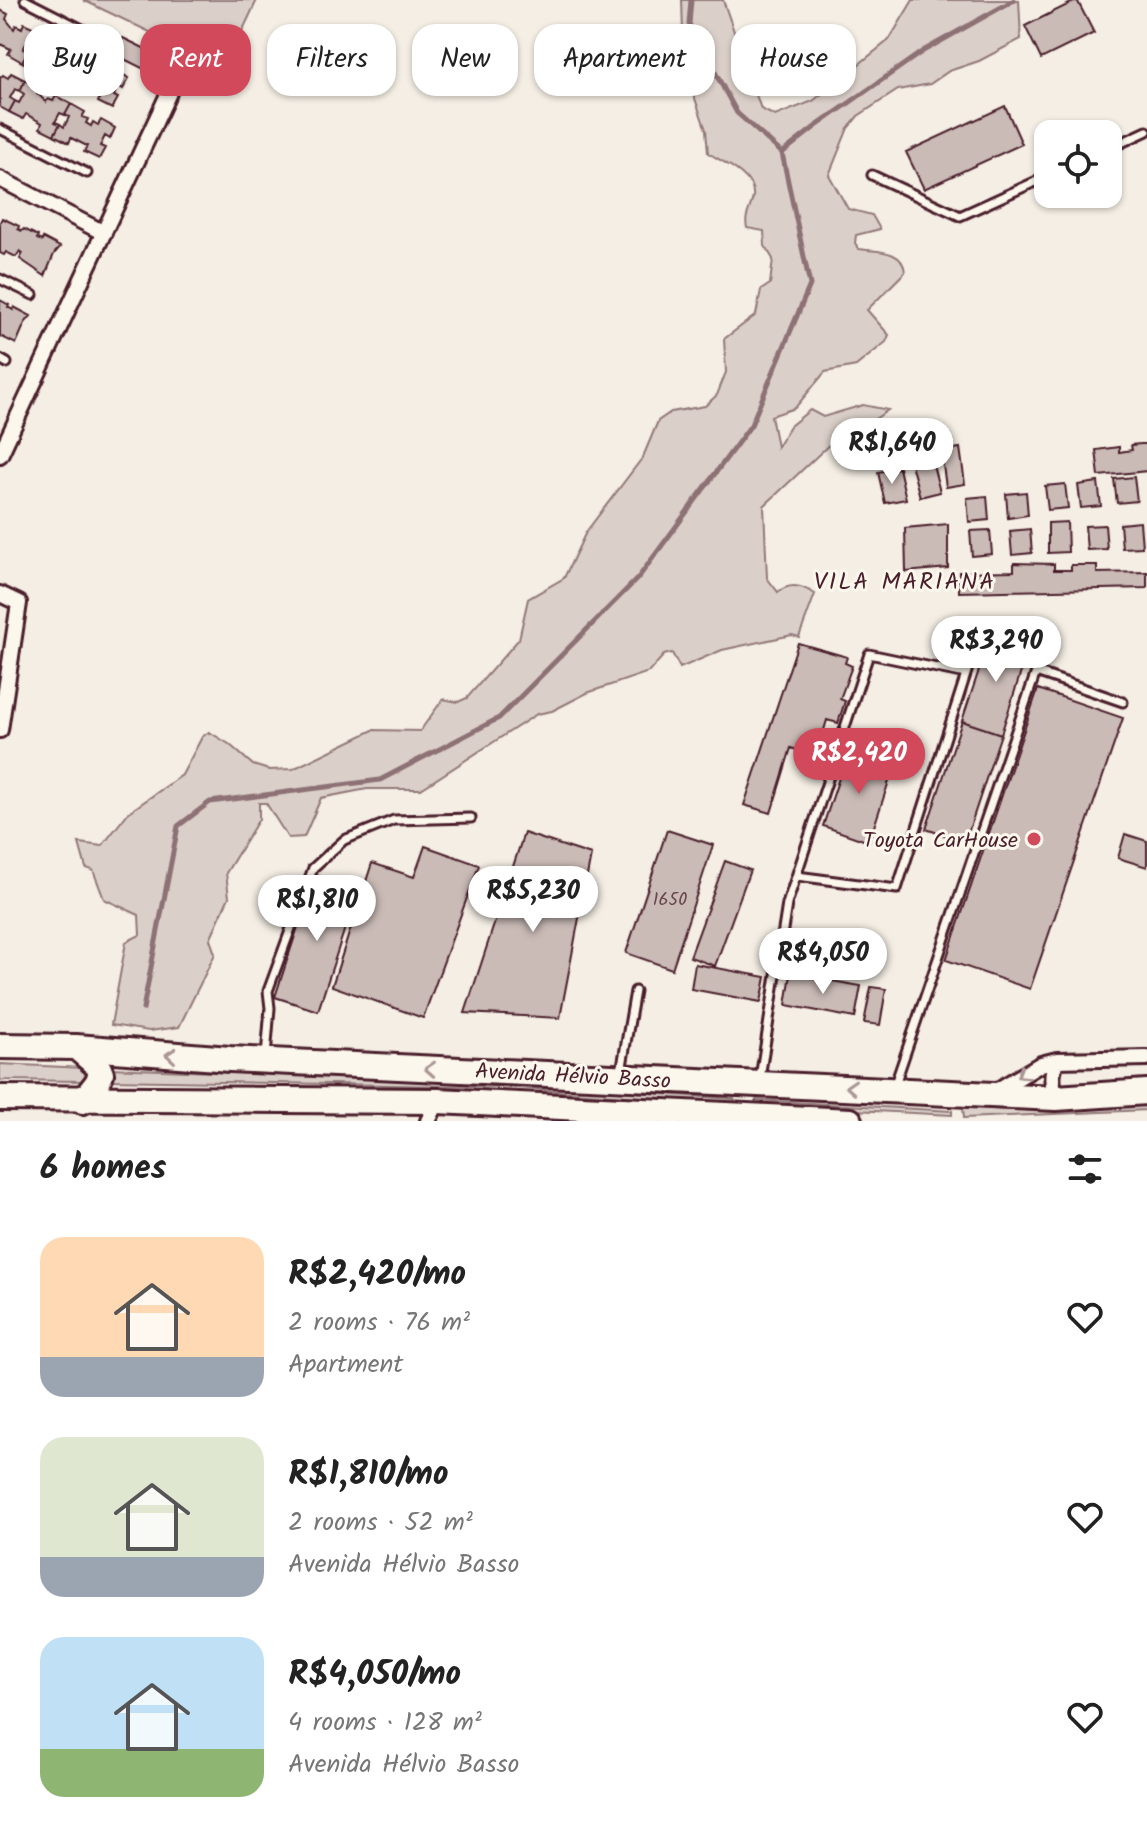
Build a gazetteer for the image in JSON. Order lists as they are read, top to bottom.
{
  "streets": {
    "main road": ["Avenida Hélvio Basso"]
  },
  "districts": ["VILA MARIANA"],
  "places": ["Toyota CarHouse"],
  "house_numbers": ["1650"],
  "page": {
    "chip": [
      "Buy",
      "Rent",
      "Filters",
      "New",
      "Apartment",
      "House"
    ],
    "price": [
      "R$1,640",
      "R$3,290",
      "R$2,420",
      "R$5,230",
      "R$1,810",
      "R$4,050"
    ],
    "heading": "6 homes",
    "list": [
      {
        "name": "R$2,420/mo",
        "note": "2 rooms · 76 m² · Apartment"
      },
      {
        "name": "R$1,810/mo",
        "note": "2 rooms · 52 m² · Avenida Hélvio Basso"
      },
      {
        "name": "R$4,050/mo",
        "note": "4 rooms · 128 m² · Avenida Hélvio Basso"
      }
    ]
  }
}
